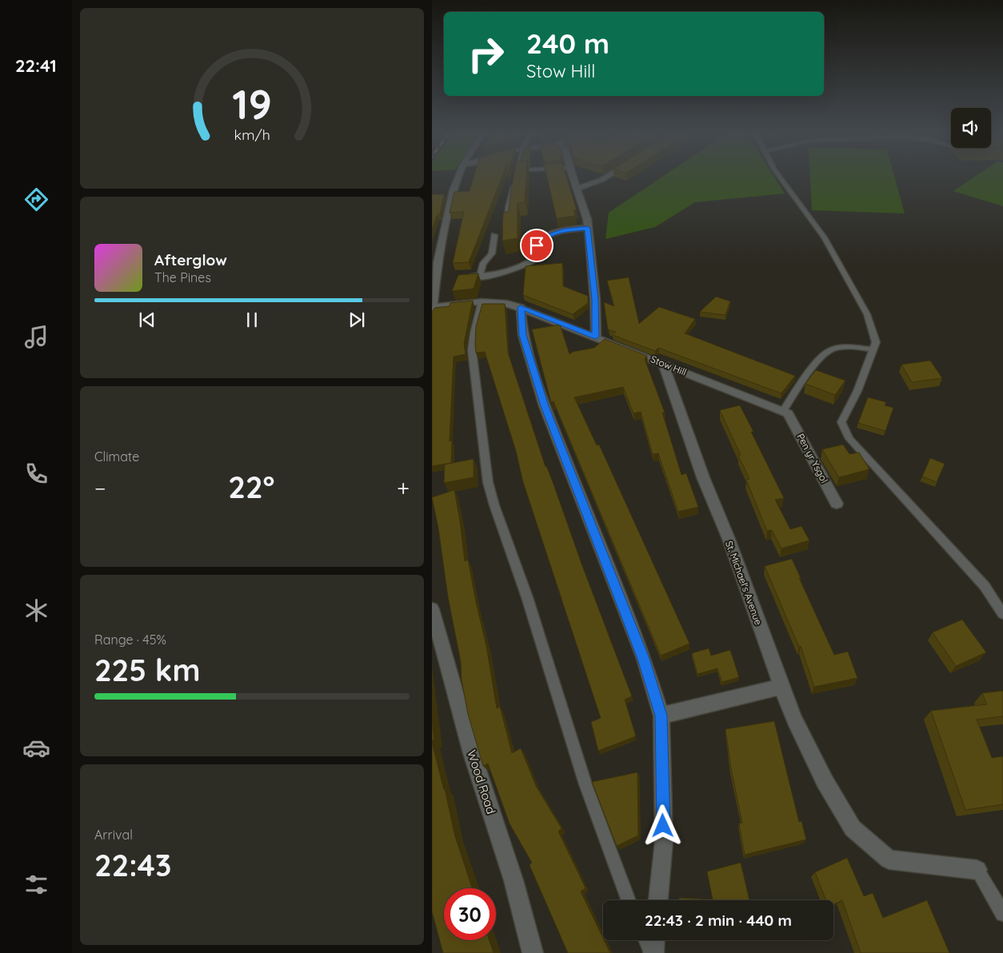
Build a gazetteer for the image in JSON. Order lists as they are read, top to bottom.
{
  "streets": {
    "street": [
      "Stow Hill",
      "Pen yr Ysgol",
      "St. Michael's Avenue",
      "Wood Road"
    ]
  },
  "crossings": [
    ["Stow Hill", "Pen yr Ysgol"],
    ["Stow Hill", "St. Michael's Avenue"]
  ],
  "page": {
    "tabs": "22:41",
    "turn": ["240 m", "Stow Hill"],
    "song": ["Afterglow", "The Pines"],
    "tile": [
      "Climate",
      ["Range · 45%", "225 km"],
      ["Arrival", "22:43"]
    ],
    "heat": ["−", "22°", "+"],
    "limit": "30",
    "trip": "22:43 · 2 min · 440 m",
    "gauge": ["19", "km/h"]
  }
}
